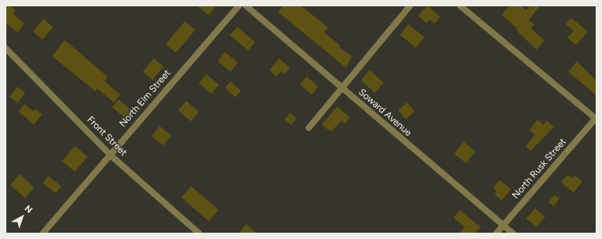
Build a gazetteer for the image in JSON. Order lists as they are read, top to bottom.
{
  "streets": {
    "street": [
      "North Elm Street",
      "Soward Avenue",
      "Front Street",
      "North Rusk Street"
    ]
  },
  "crossings": [
    ["North Elm Street", "Front Street"],
    ["Soward Avenue", "North Rusk Street"]
  ],
  "north": "top right"
}
